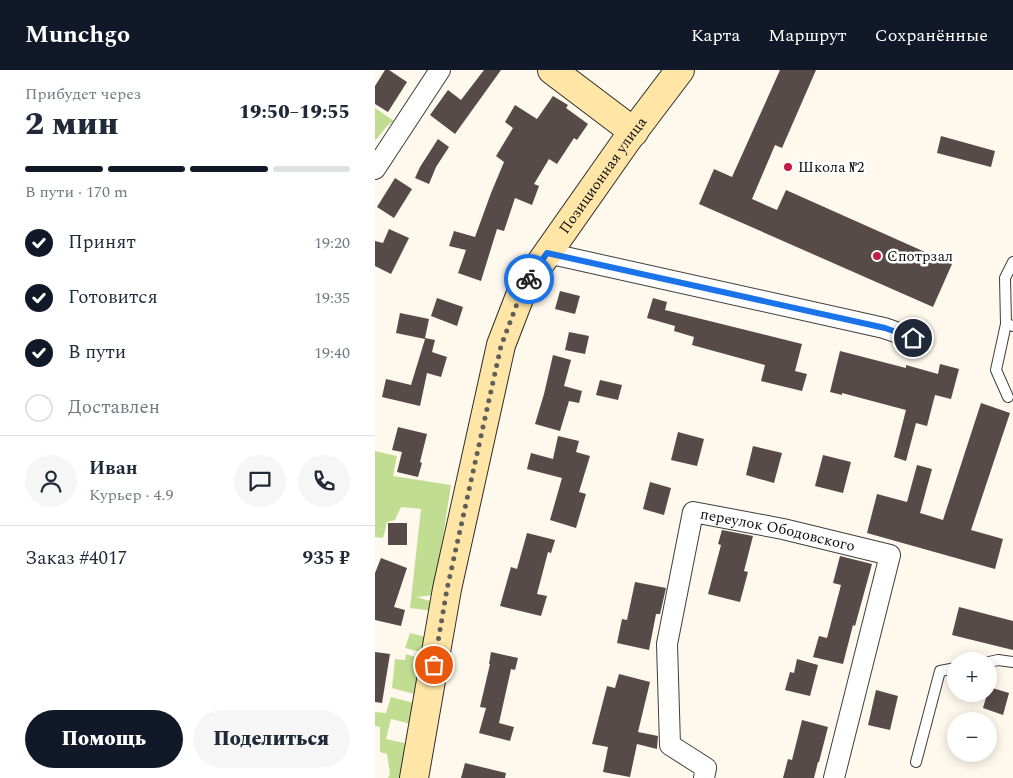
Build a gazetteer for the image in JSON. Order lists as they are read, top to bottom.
{
  "streets": {
    "street": ["Позиционная улица", "переулок Ободовского"]
  },
  "places": ["Школа №2", "Спотрзал"],
  "page": {
    "header": "Munchgo",
    "nav": ["Карта", "Маршрут", "Сохранённые"],
    "heading": ["2 мин", "Прибудет через", "19:50–19:55"],
    "panel": [
      "Иван",
      "Курьер · 4.9",
      "Заказ #4017",
      "935 ₽"
    ],
    "bar": "В пути · 170 m",
    "list": [
      ["Принят", "19:20"],
      ["Готовится", "19:35"],
      ["В пути", "19:40"],
      "Доставлен"
    ],
    "map_buttons": ["+", "−"],
    "buttons": ["Помощь", "Поделиться"]
  }
}
